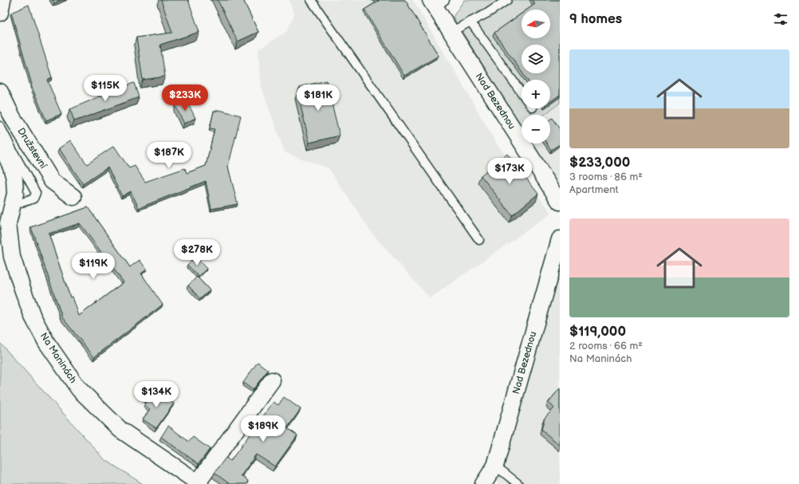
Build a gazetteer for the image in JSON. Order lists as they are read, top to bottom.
{
  "streets": {
    "street": ["Nad Bezednou", "Družstevní", "Na Maninách"]
  },
  "north": "left",
  "page": {
    "heading": "9 homes",
    "map_buttons": ["+", "−"],
    "list": [
      {
        "name": "$233,000",
        "note": "3 rooms · 86 m² · Apartment"
      },
      {
        "name": "$119,000",
        "note": "2 rooms · 66 m² · Na Maninách"
      }
    ],
    "price": [
      "$115K",
      "$233K",
      "$181K",
      "$187K",
      "$173K",
      "$278K",
      "$119K",
      "$134K",
      "$189K"
    ]
  }
}
